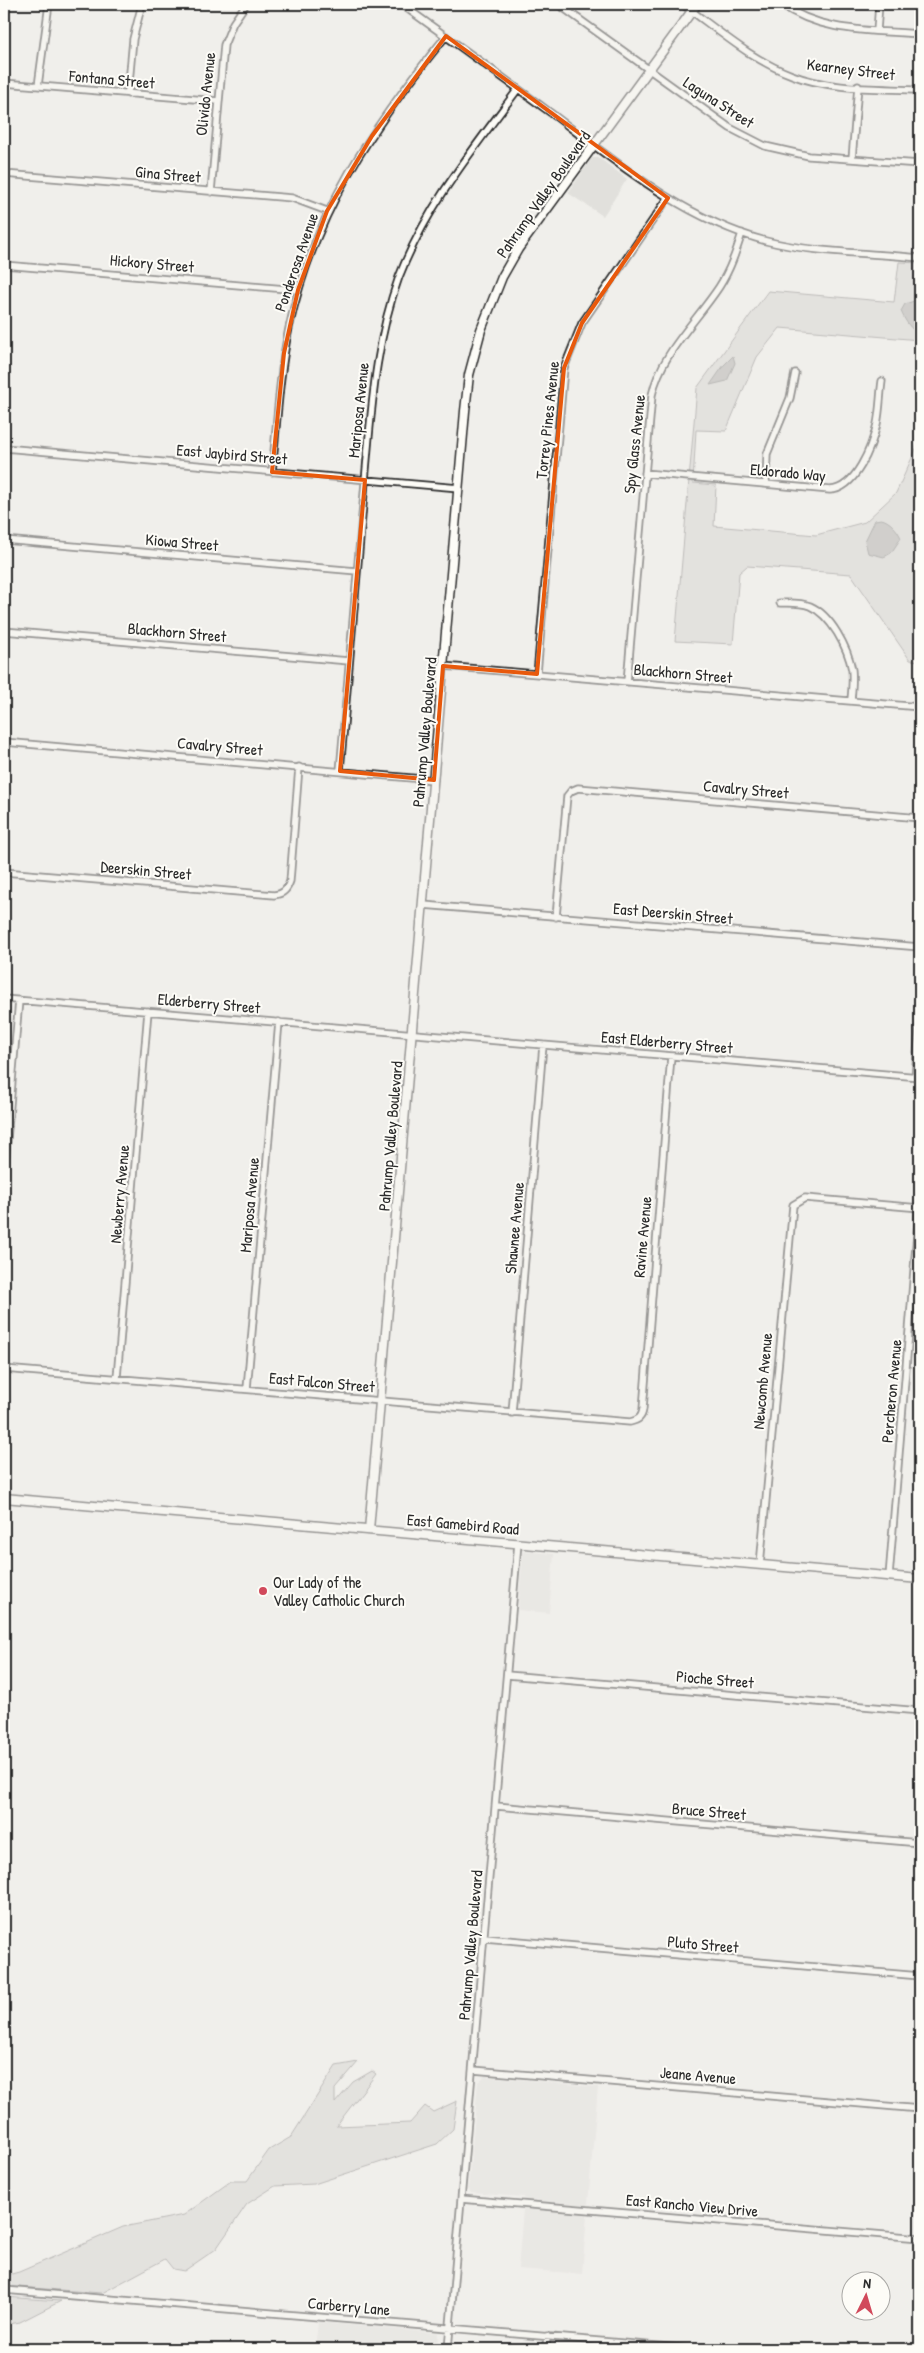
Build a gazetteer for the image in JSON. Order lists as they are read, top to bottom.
{
  "streets": {
    "main road": ["Pahrump Valley Boulevard", "East Gamebird Road"],
    "street": [
      "Kearney Street",
      "Fontana Street",
      "Olivido Avenue",
      "Laguna Street",
      "Gina Street",
      "Ponderosa Avenue",
      "Hickory Street",
      "Mariposa Avenue",
      "Torrey Pines Avenue",
      "Spy Glass Avenue",
      "East Jaybird Street",
      "Eldorado Way",
      "Kiowa Street",
      "Blackhorn Street",
      "Cavalry Street",
      "Deerskin Street",
      "East Deerskin Street",
      "Elderberry Street",
      "East Elderberry Street",
      "Newberry Avenue",
      "Shawnee Avenue",
      "Ravine Avenue",
      "Newcomb Avenue",
      "East Falcon Street",
      "Percheron Avenue",
      "Pioche Street",
      "Bruce Street",
      "Pluto Street",
      "Jeane Avenue",
      "East Rancho View Drive",
      "Carberry Lane"
    ]
  },
  "crossings": [
    ["Kearney Street", "Pahrump Valley Boulevard"],
    ["Fontana Street", "Olivido Avenue"],
    ["Olivido Avenue", "Gina Street"],
    ["Laguna Street", "Pahrump Valley Boulevard"],
    ["Gina Street", "Ponderosa Avenue"],
    ["Pahrump Valley Boulevard", "East Jaybird Street"],
    ["Pahrump Valley Boulevard", "Blackhorn Street"],
    ["Pahrump Valley Boulevard", "Cavalry Street"],
    ["Pahrump Valley Boulevard", "East Deerskin Street"],
    ["Pahrump Valley Boulevard", "Elderberry Street"],
    ["Pahrump Valley Boulevard", "East Elderberry Street"],
    ["Pahrump Valley Boulevard", "East Falcon Street"],
    ["Pahrump Valley Boulevard", "East Gamebird Road"],
    ["Pahrump Valley Boulevard", "Pioche Street"],
    ["Pahrump Valley Boulevard", "Bruce Street"],
    ["Pahrump Valley Boulevard", "Pluto Street"],
    ["Pahrump Valley Boulevard", "Jeane Avenue"],
    ["Pahrump Valley Boulevard", "East Rancho View Drive"],
    ["Pahrump Valley Boulevard", "Carberry Lane"],
    ["Ponderosa Avenue", "Hickory Street"],
    ["Ponderosa Avenue", "East Jaybird Street"],
    ["Mariposa Avenue", "East Jaybird Street"],
    ["Mariposa Avenue", "Kiowa Street"],
    ["Mariposa Avenue", "Blackhorn Street"],
    ["Mariposa Avenue", "Cavalry Street"],
    ["Mariposa Avenue", "Elderberry Street"],
    ["Mariposa Avenue", "East Falcon Street"],
    ["Torrey Pines Avenue", "Blackhorn Street"],
    ["Spy Glass Avenue", "Eldorado Way"],
    ["Spy Glass Avenue", "Blackhorn Street"],
    ["Cavalry Street", "Deerskin Street"],
    ["Cavalry Street", "East Deerskin Street"],
    ["Elderberry Street", "East Elderberry Street"],
    ["Elderberry Street", "Newberry Avenue"],
    ["East Elderberry Street", "Shawnee Avenue"],
    ["East Elderberry Street", "Ravine Avenue"],
    ["Newberry Avenue", "East Falcon Street"],
    ["Shawnee Avenue", "East Falcon Street"],
    ["Ravine Avenue", "East Falcon Street"],
    ["Newcomb Avenue", "Percheron Avenue"],
    ["Newcomb Avenue", "East Gamebird Road"],
    ["Percheron Avenue", "East Gamebird Road"]
  ],
  "places": ["Our Lady of the Valley Catholic Church"],
  "north": "top"
}
